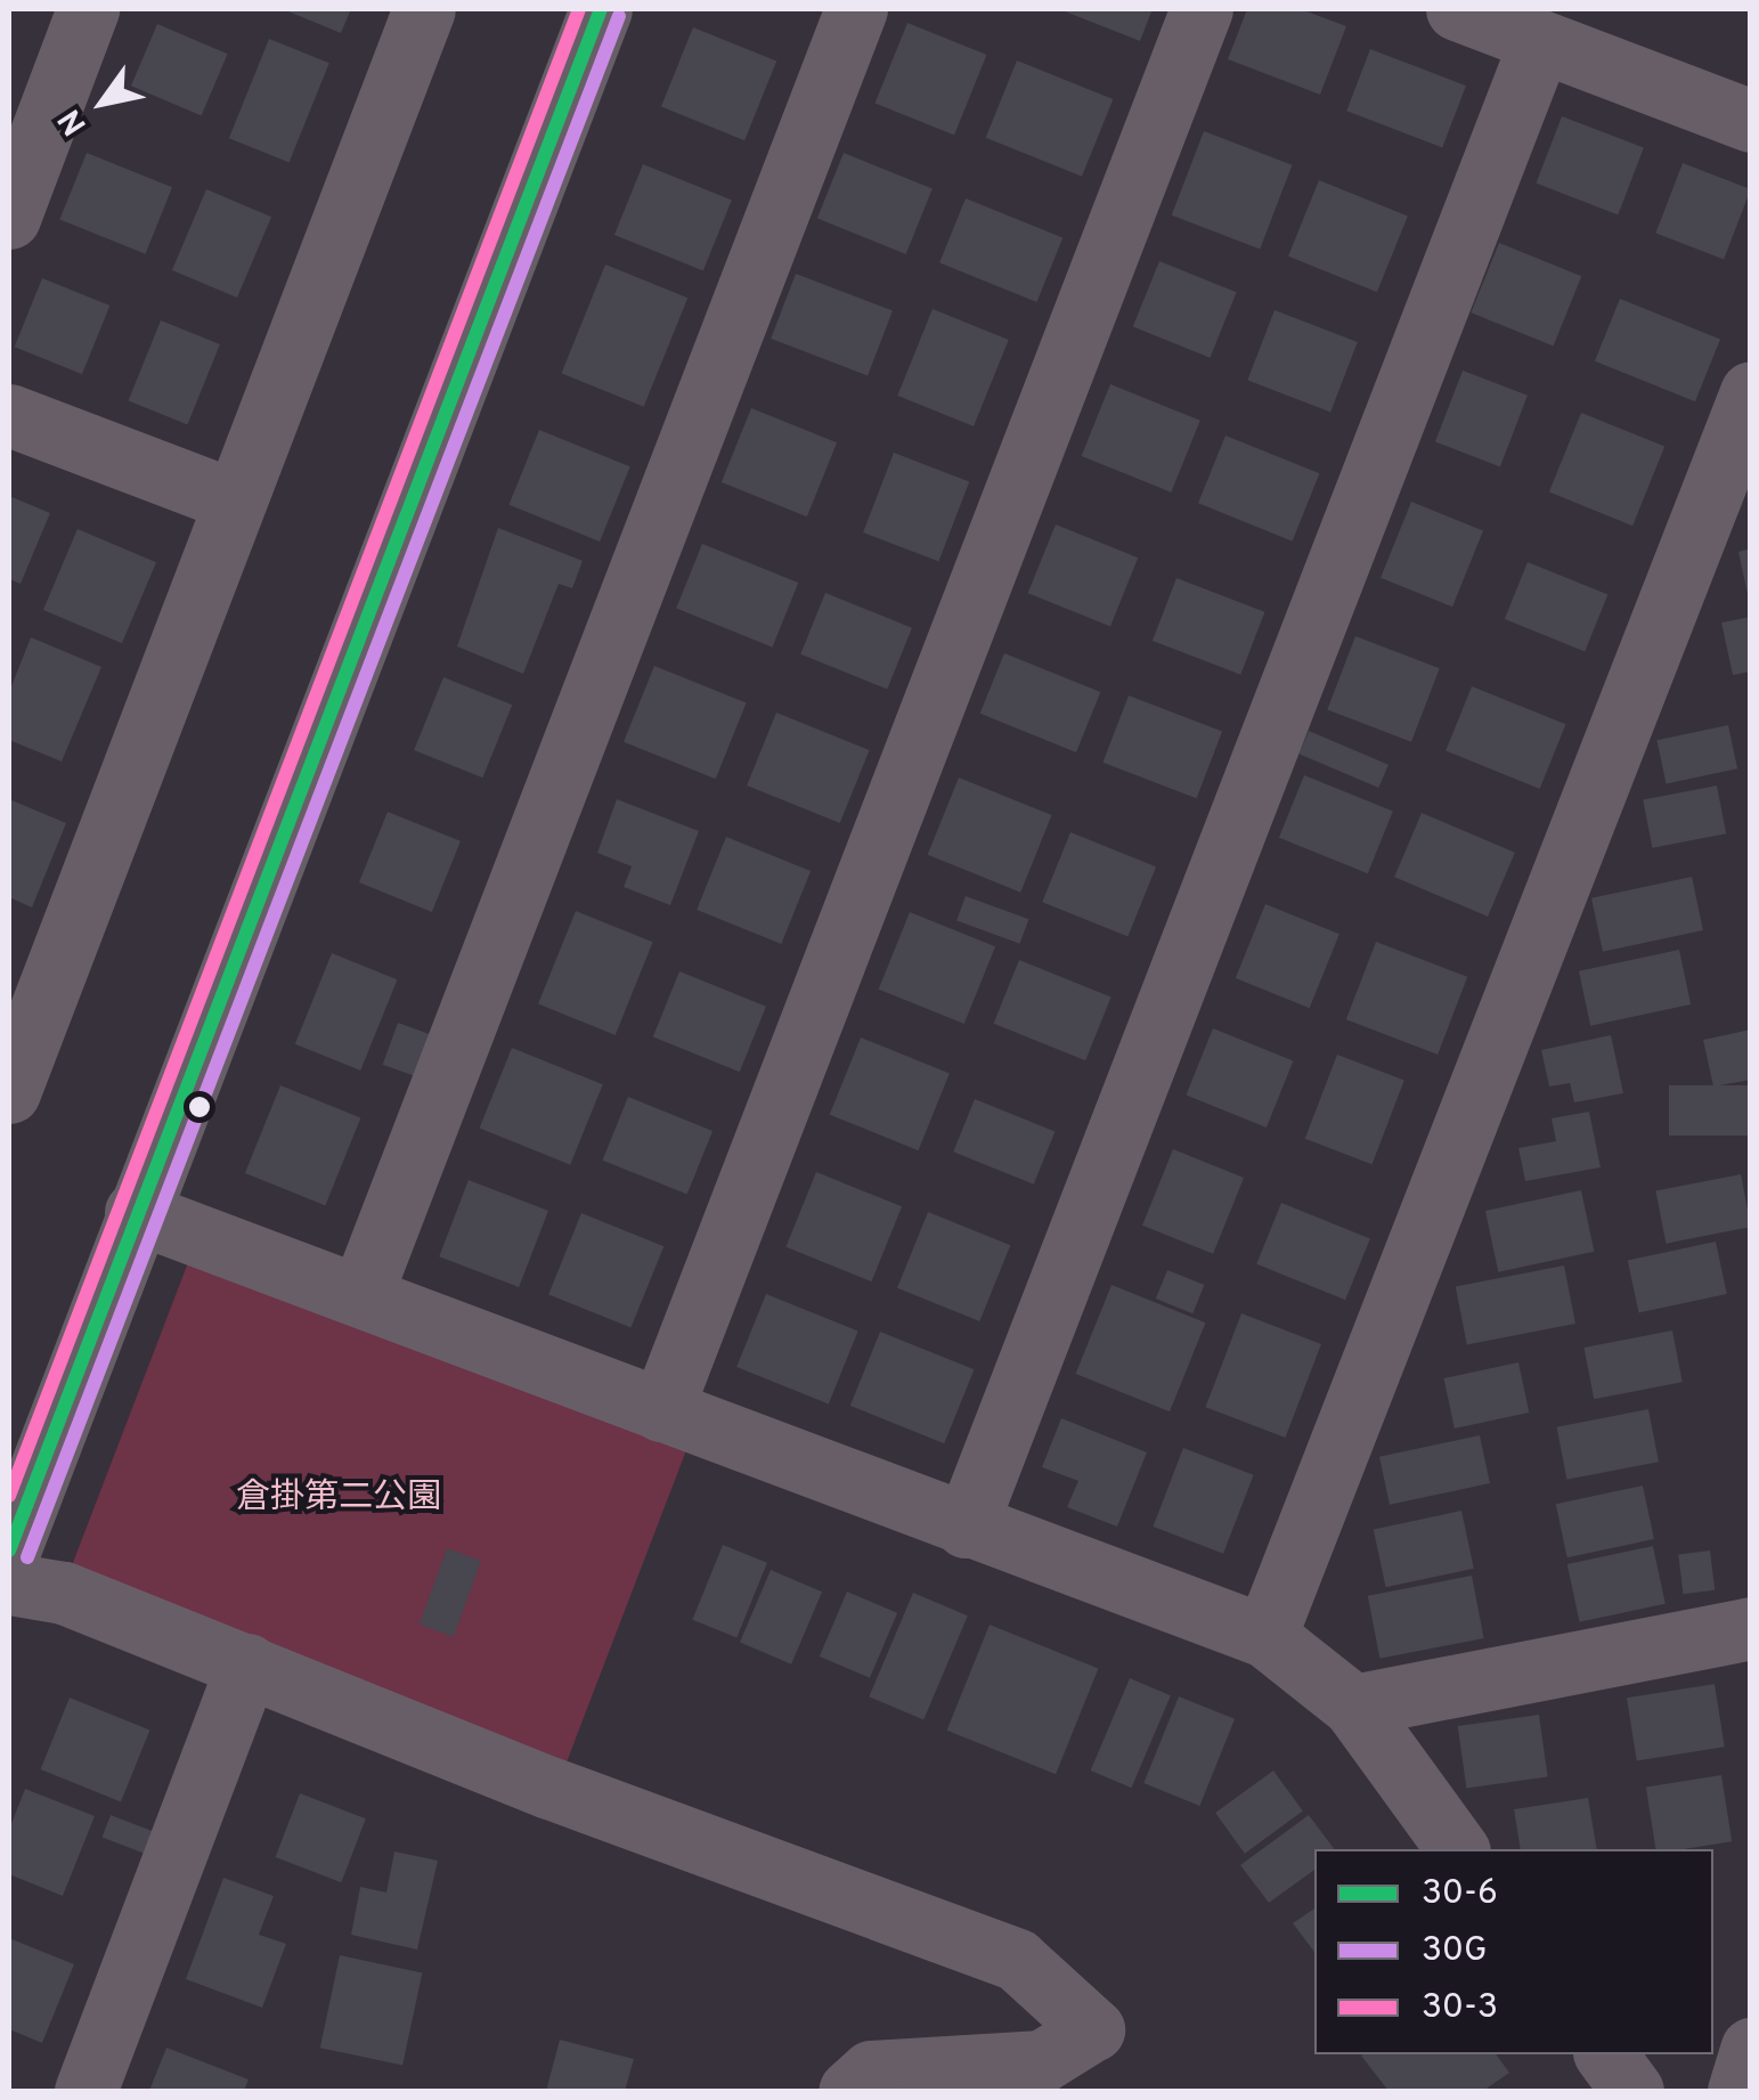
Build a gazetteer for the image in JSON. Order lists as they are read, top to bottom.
{
  "parks": ["倉掛第二公園"],
  "lines": ["transit line 30-6", "transit line 30-3", "transit line 30G"],
  "legend": ["30-6", "30G", "30-3"],
  "north": "bottom left"
}
